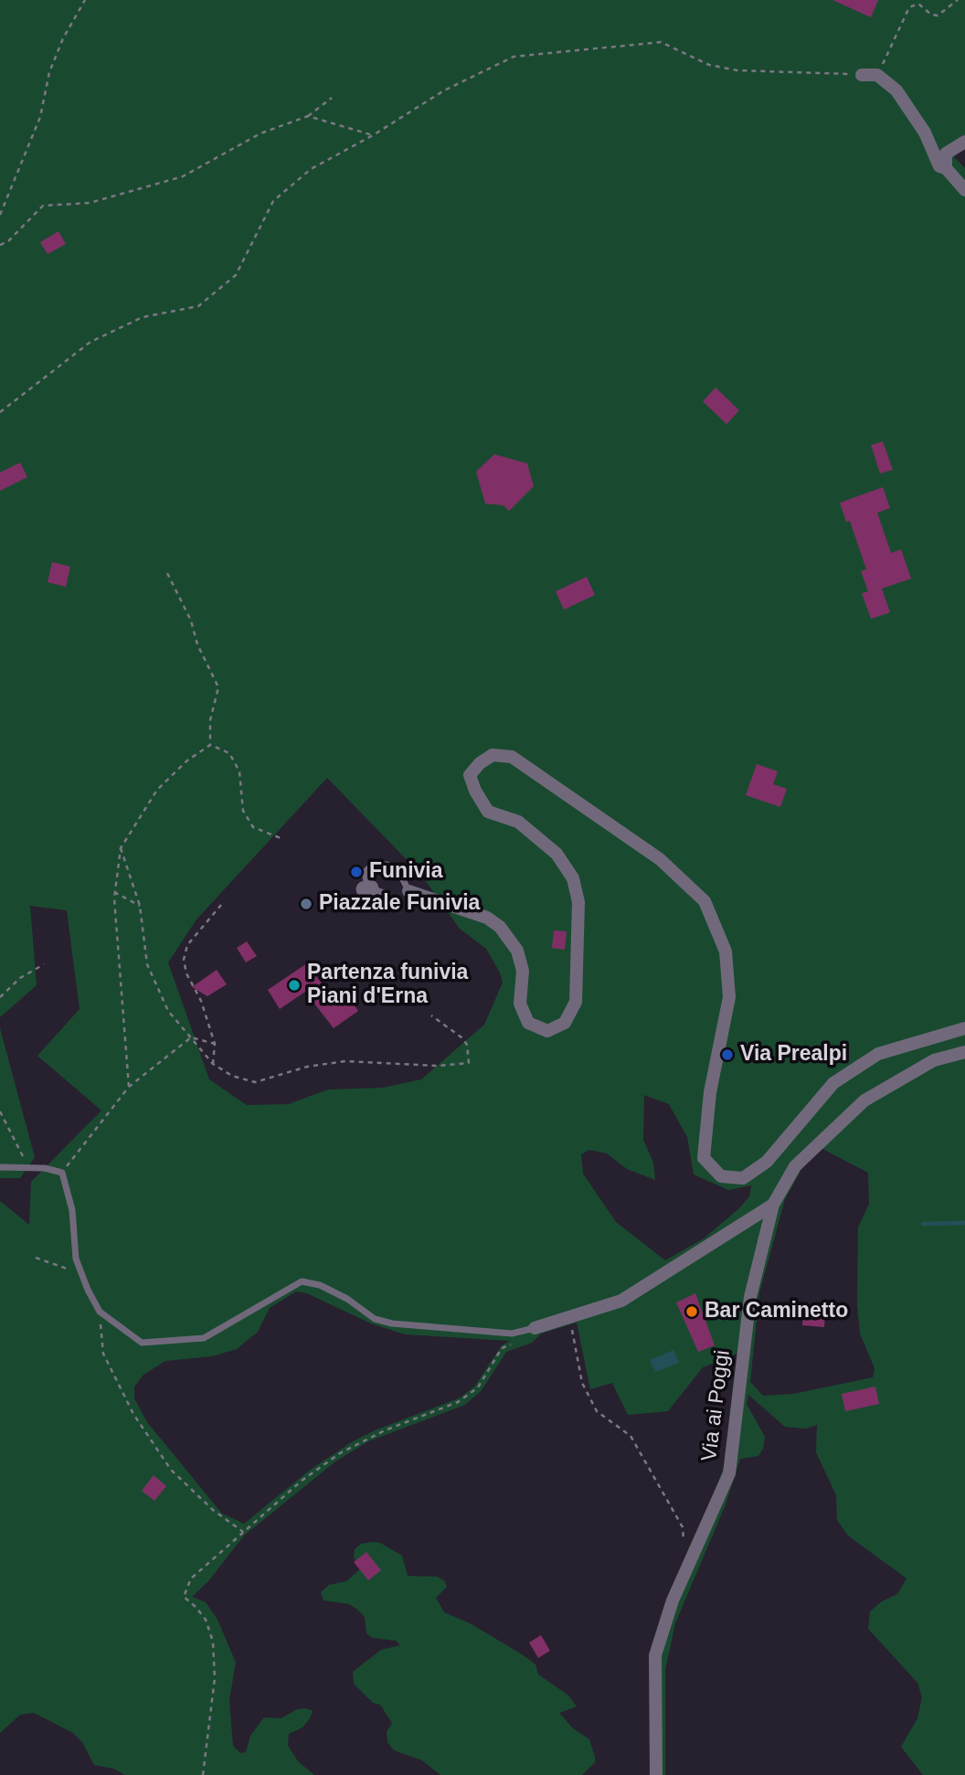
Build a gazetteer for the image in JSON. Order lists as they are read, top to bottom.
{
  "streets": {
    "street": ["Via ai Poggi"]
  },
  "places": [
    "Funivia",
    "Piazzale Funivia",
    "Partenza funivia Piani d'Erna",
    "Via Prealpi",
    "Bar Caminetto"
  ]
}
